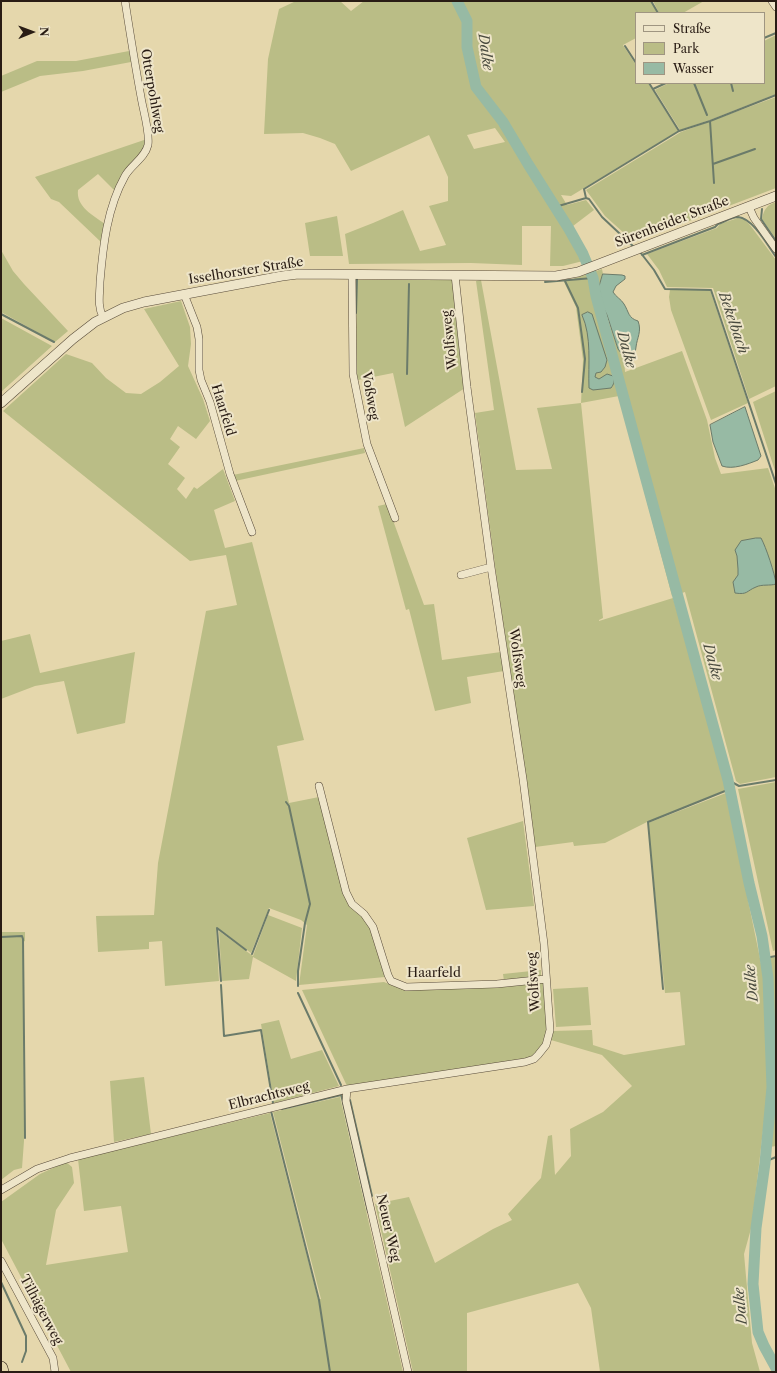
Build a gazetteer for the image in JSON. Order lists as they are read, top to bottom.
{
  "streets": {
    "street": [
      "Otterpohlweg",
      "Sürenheider Straße",
      "Isselhorster Straße",
      "Wolfsweg",
      "Voßweg",
      "Haarfeld",
      "Elbrachtsweg",
      "Neuer Weg",
      "Tilhägerweg"
    ]
  },
  "crossings": [
    ["Otterpohlweg", "Isselhorster Straße"],
    ["Sürenheider Straße", "Isselhorster Straße"],
    ["Isselhorster Straße", "Wolfsweg"],
    ["Isselhorster Straße", "Voßweg"],
    ["Isselhorster Straße", "Haarfeld"],
    ["Wolfsweg", "Haarfeld"],
    ["Wolfsweg", "Elbrachtsweg"],
    ["Elbrachtsweg", "Neuer Weg"]
  ],
  "water": ["Dalke", "Bekelbach"],
  "legend": ["Straße", "Park", "Wasser"],
  "north": "right"
}
